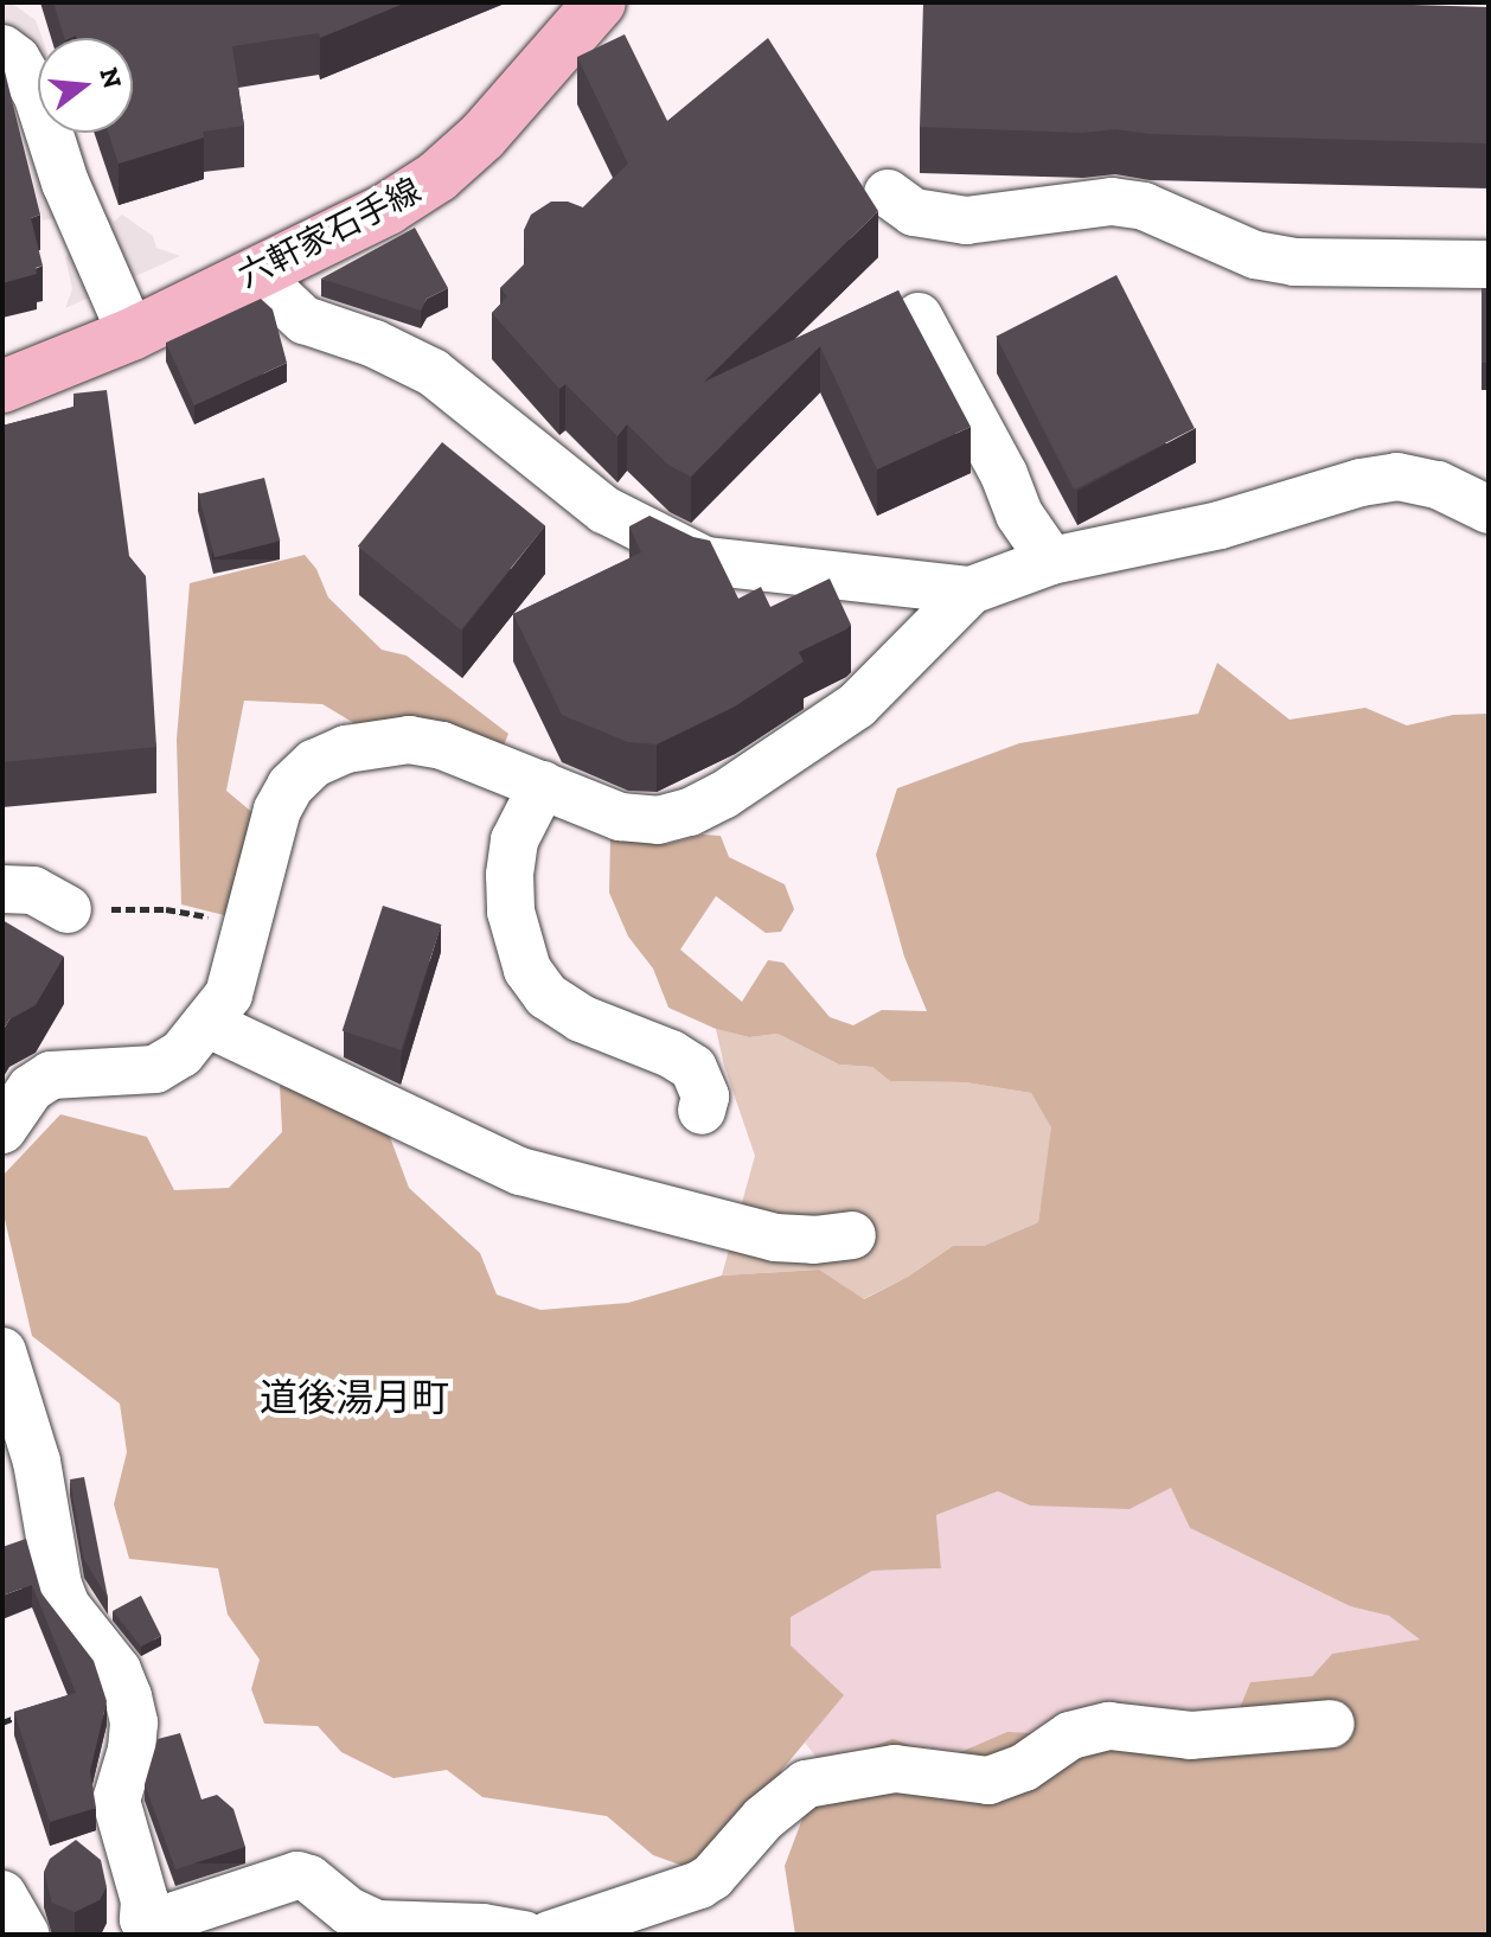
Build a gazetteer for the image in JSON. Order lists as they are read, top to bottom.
{
  "streets": {
    "main road": ["六軒家石手線"]
  },
  "districts": ["道後湯月町"],
  "north": "right"
}
